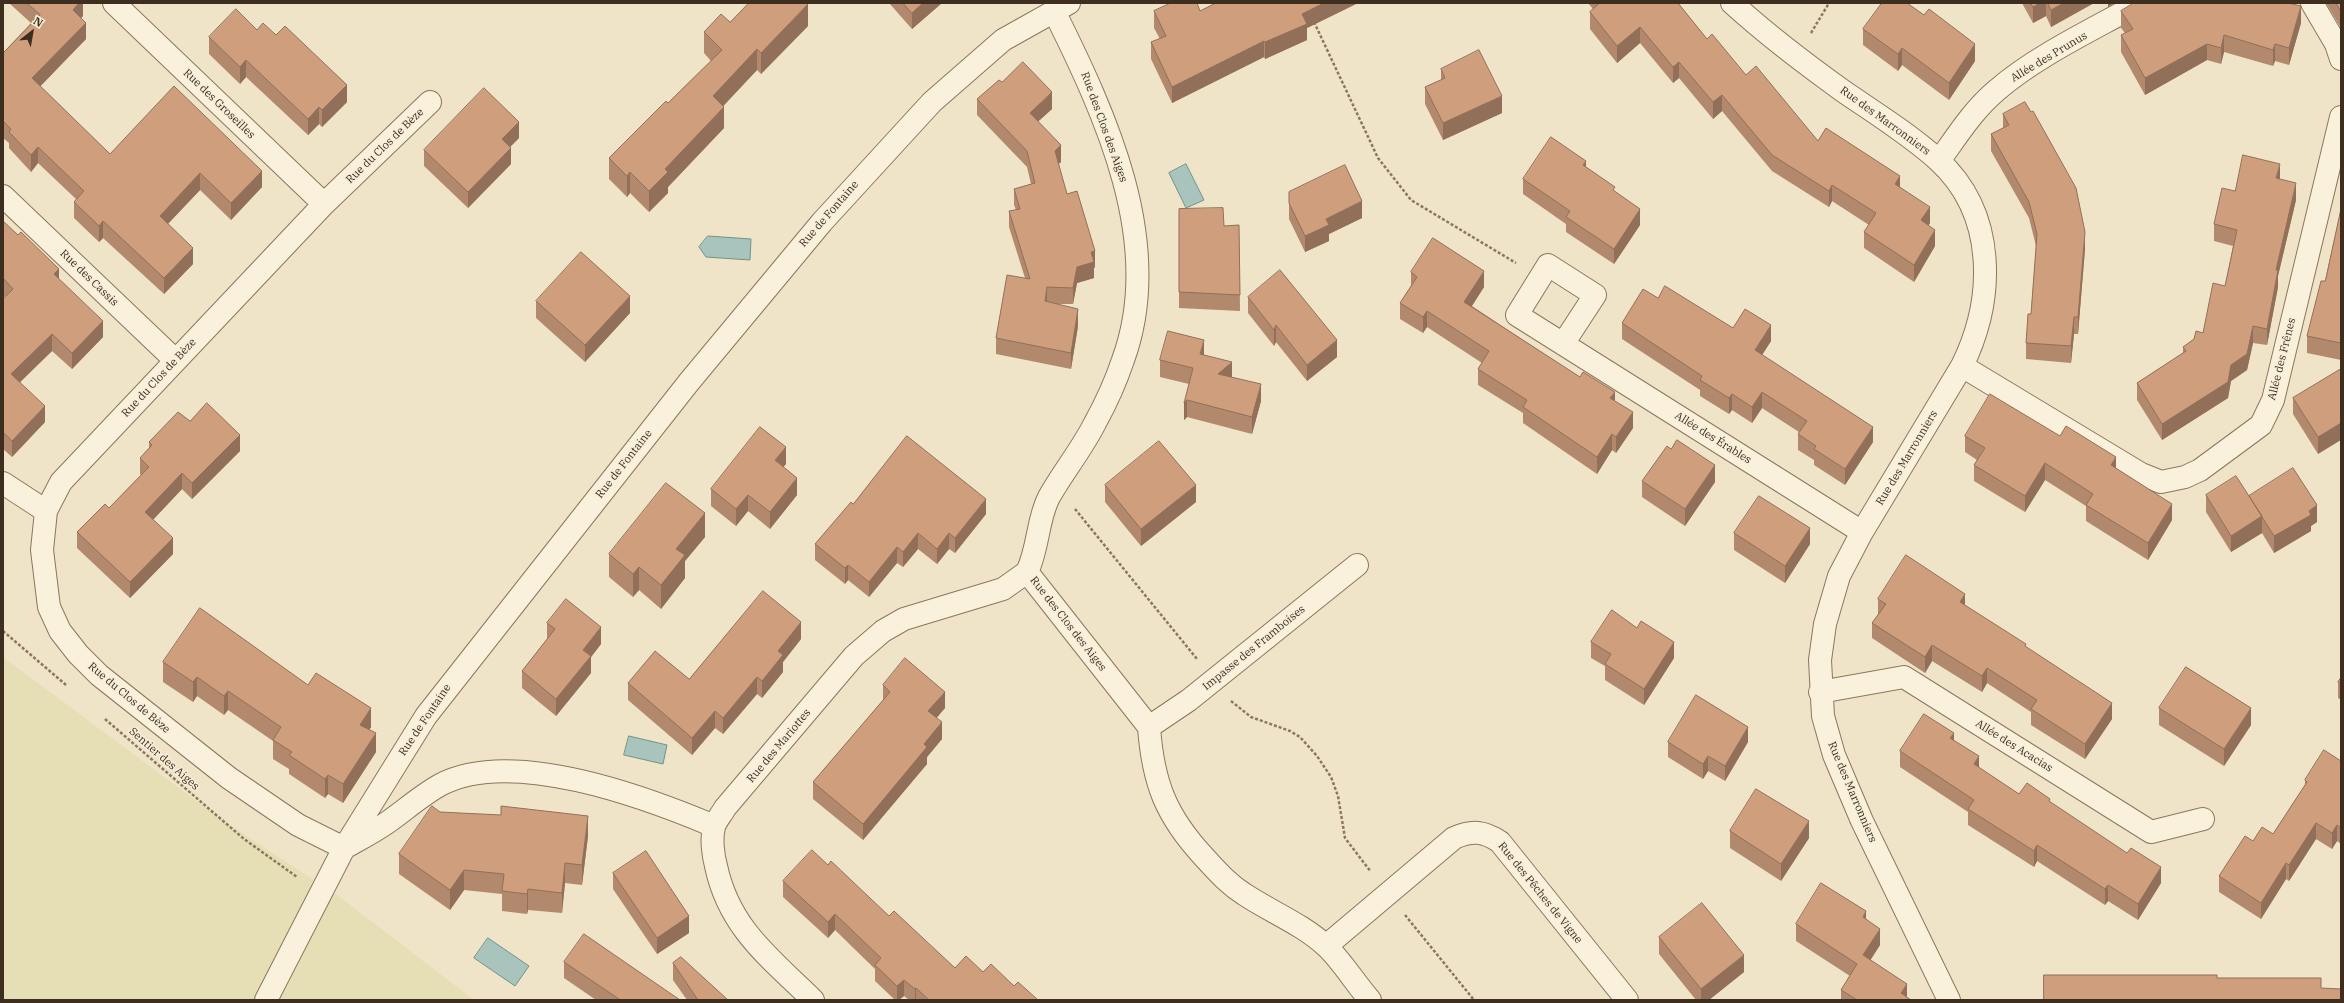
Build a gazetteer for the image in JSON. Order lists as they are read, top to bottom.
{
  "streets": {
    "street": [
      "Allée des Prunus",
      "Rue des Groseilles",
      "Rue des Marronniers",
      "Rue des Clos des Aiges",
      "Rue du Clos de Bèze",
      "Rue de Fontaine",
      "Rue des Cassis",
      "Allée des Frênes",
      "Allée des Érables",
      "Impasse des Framboises",
      "Rue des Mariottes",
      "Allée des Acacias",
      "Rue des Pêches de Vigne"
    ],
    "path": ["Sentier des Aiges"]
  },
  "crossings": [
    ["Allée des Prunus", "Rue des Marronniers"],
    ["Rue des Groseilles", "Rue du Clos de Bèze"],
    ["Rue des Marronniers", "Allée des Frênes"],
    ["Rue des Marronniers", "Allée des Érables"],
    ["Rue des Marronniers", "Allée des Acacias"],
    ["Rue des Clos des Aiges", "Rue de Fontaine"],
    ["Rue des Clos des Aiges", "Impasse des Framboises"],
    ["Rue des Clos des Aiges", "Rue des Mariottes"],
    ["Rue du Clos de Bèze", "Rue de Fontaine"],
    ["Rue du Clos de Bèze", "Rue des Cassis"],
    ["Rue de Fontaine", "Sentier des Aiges"]
  ],
  "north": "top right"
}
